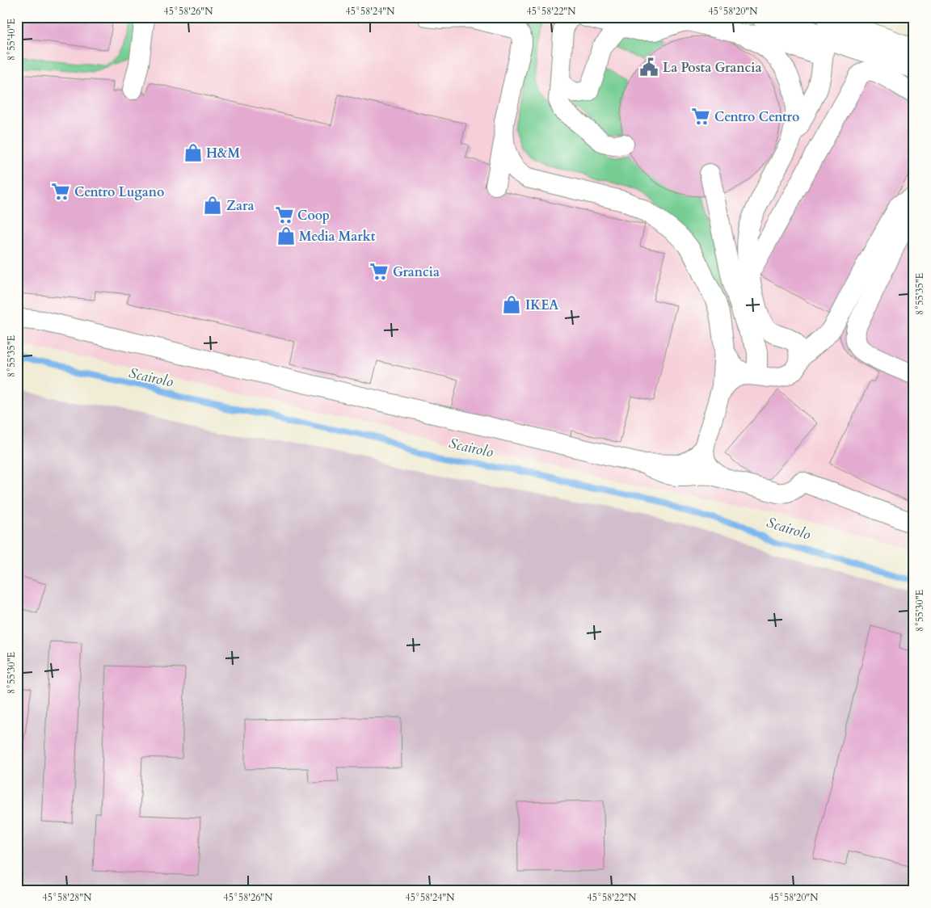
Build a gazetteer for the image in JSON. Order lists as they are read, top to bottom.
{
  "water": ["Scairolo"],
  "places": {
    "public building": ["La Posta Grancia"],
    "supermarket": [
      "Centro Centro",
      "Centro Lugano",
      "Coop",
      "Grancia"
    ],
    "shop": [
      "H&M",
      "Zara",
      "Media Markt",
      "IKEA"
    ]
  },
  "coordinates": [
    "45°58'26\"N",
    "45°58'24\"N",
    "45°58'22\"N",
    "45°58'20\"N",
    "8°55'40\"E",
    "8°55'35\"E",
    "8°55'30\"E",
    "45°58'28\"N"
  ]
}
